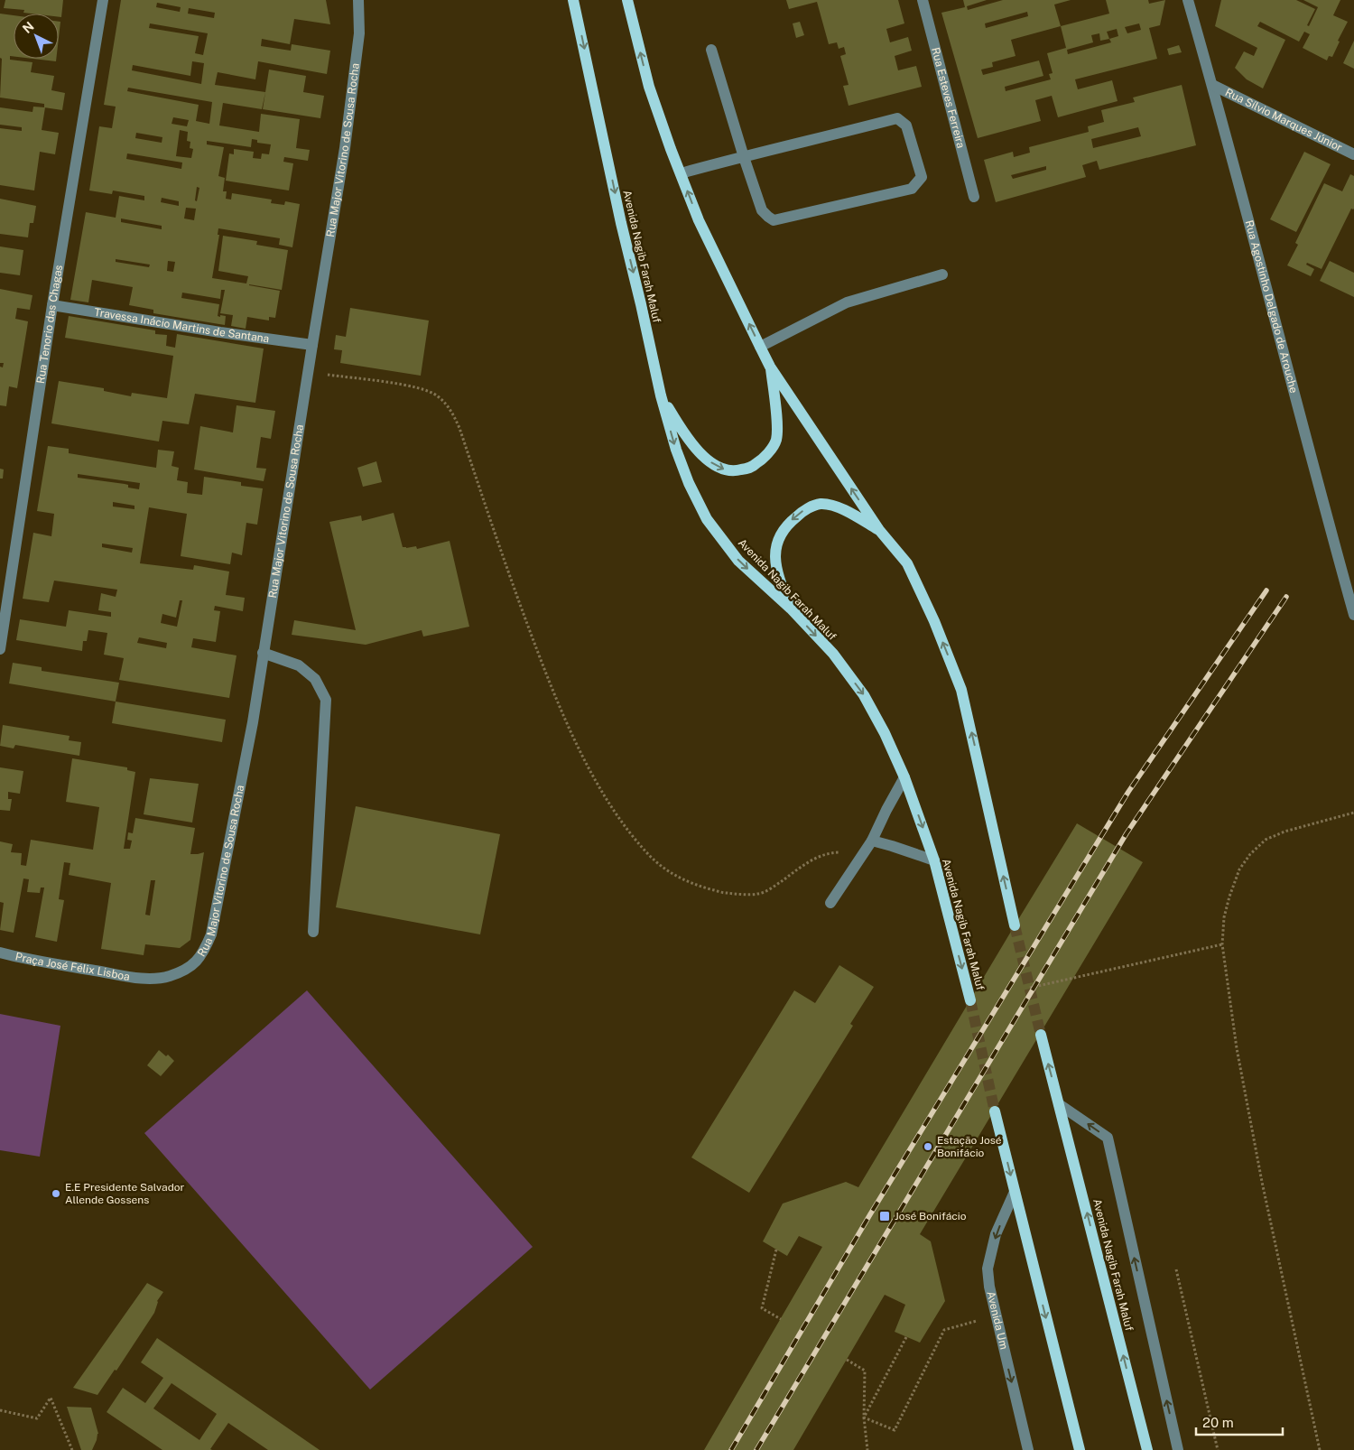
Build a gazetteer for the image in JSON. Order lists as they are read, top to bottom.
{
  "streets": {
    "main road": ["Avenida Nagib Farah Maluf"],
    "street": [
      "Rua Esteves Ferreira",
      "Rua Sílvio Marques Júnior",
      "Rua Major Vitorino de Sousa Rocha",
      "Rua Agostinho Delgado de Arouche",
      "Rua Tenorio das Chagas",
      "Travessa Inácio Martins de Santana",
      "Praça José Félix Lisboa",
      "Avenida Um"
    ]
  },
  "crossings": [
    ["Rua Sílvio Marques Júnior", "Rua Agostinho Delgado de Arouche"],
    ["Rua Major Vitorino de Sousa Rocha", "Travessa Inácio Martins de Santana"],
    ["Rua Major Vitorino de Sousa Rocha", "Praça José Félix Lisboa"],
    ["Rua Tenorio das Chagas", "Travessa Inácio Martins de Santana"]
  ],
  "one_way": ["Avenida Um"],
  "places": {
    "other": ["Estação José Bonifácio", "E.E Presidente Salvador Allende Gossens"],
    "transit": ["José Bonifácio"]
  },
  "scale_bar": "20 m",
  "north": "top left"
}
